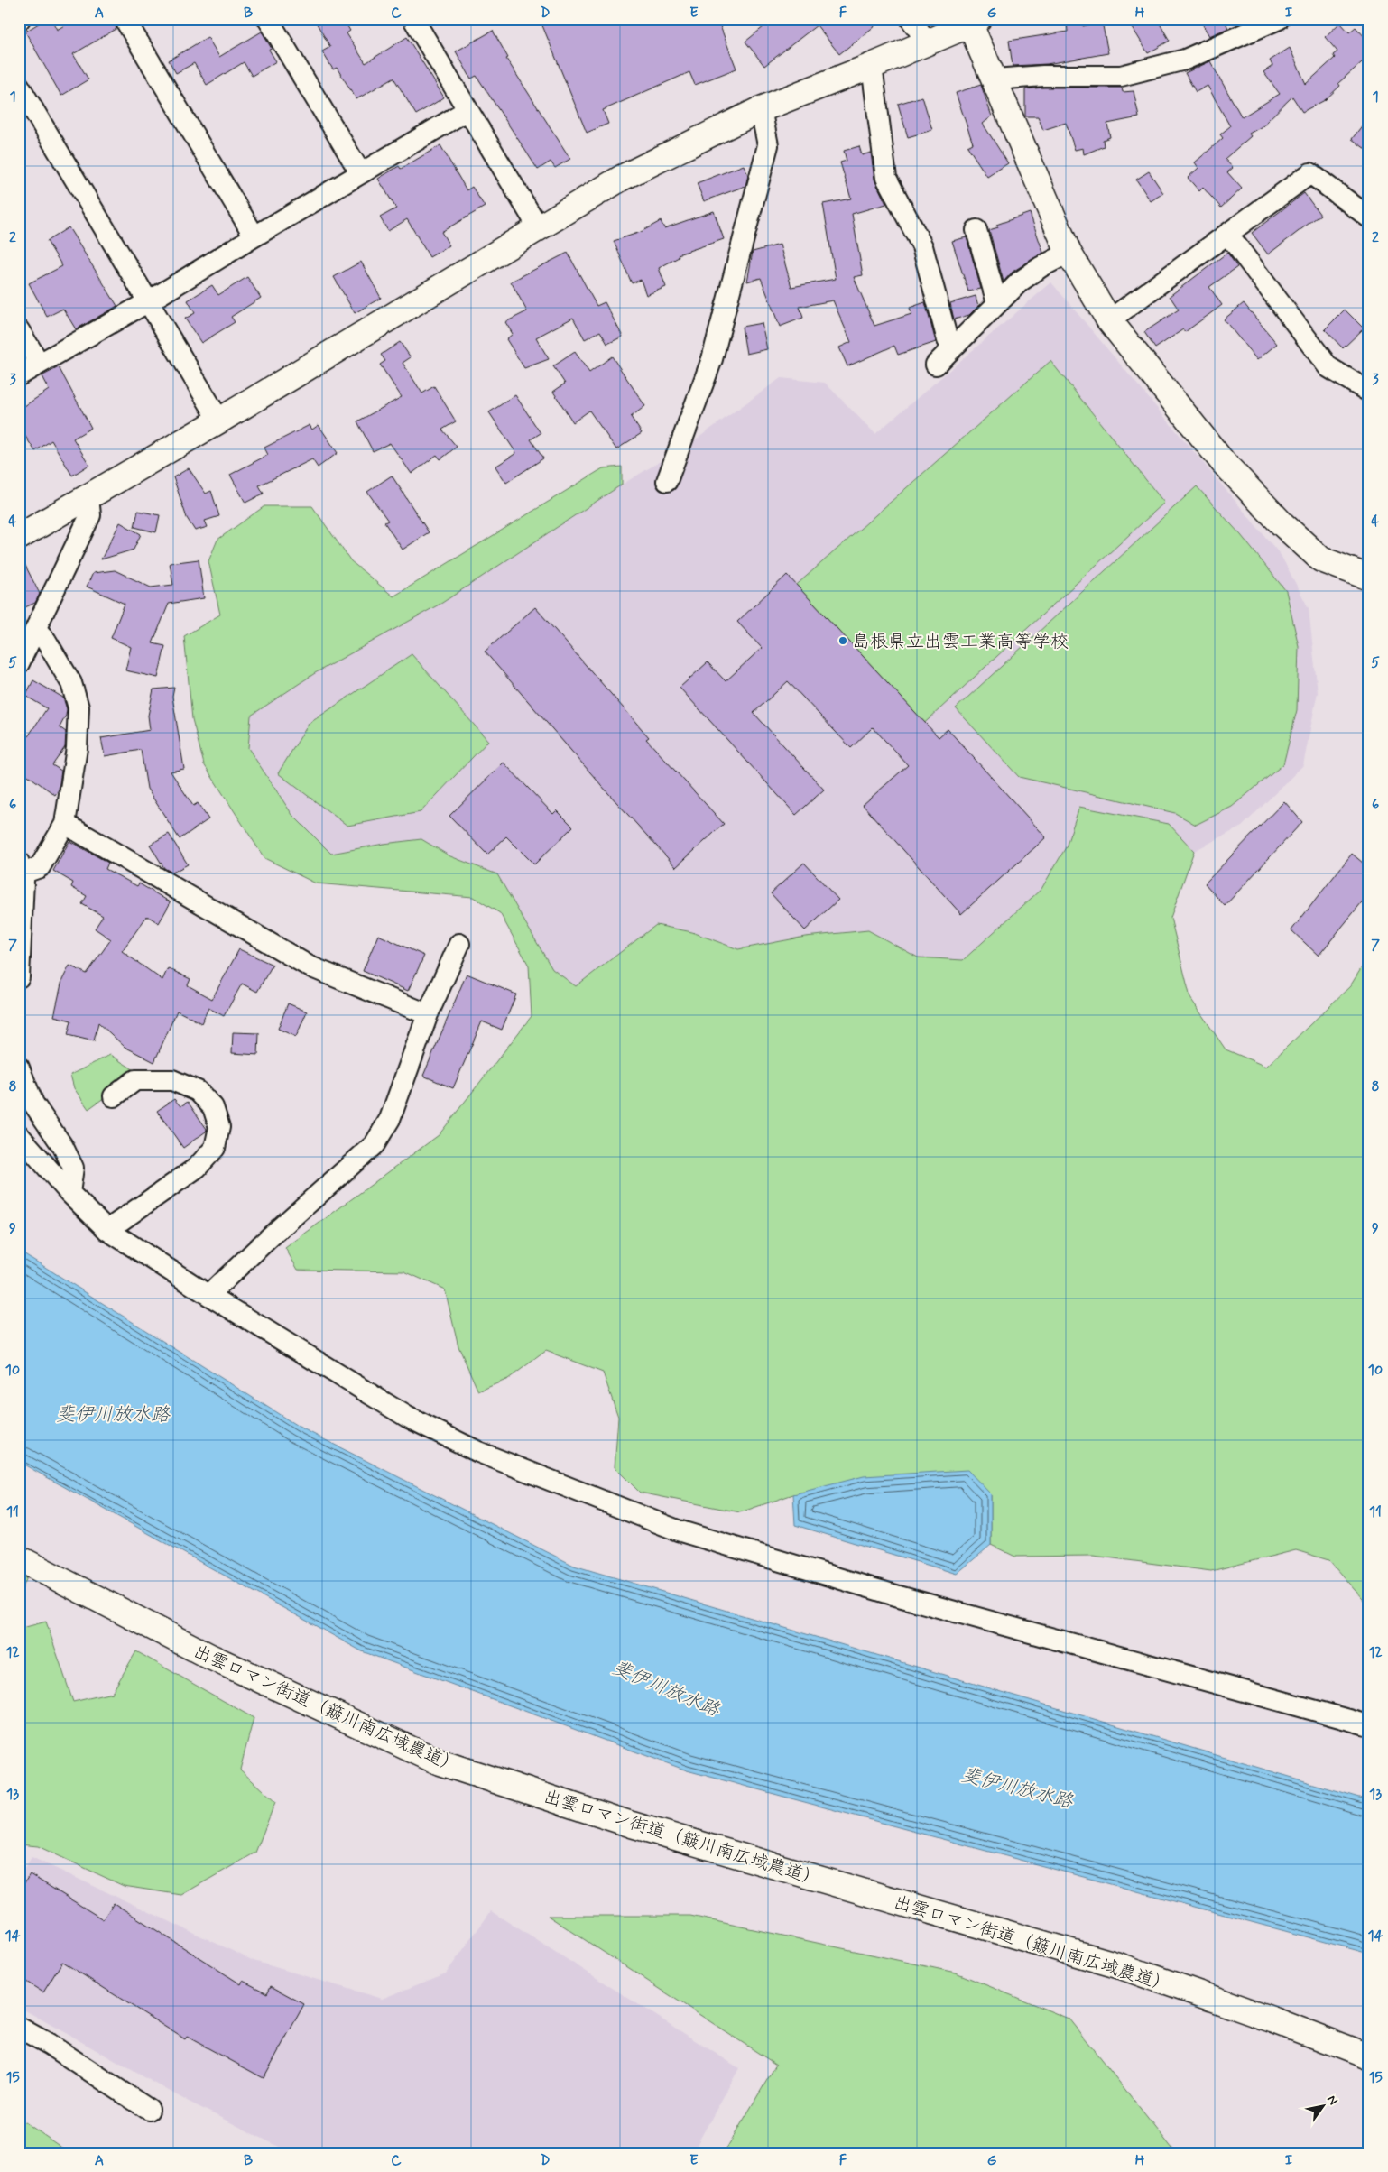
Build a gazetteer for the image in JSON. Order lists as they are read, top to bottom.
{
  "streets": {
    "street": ["出雲ロマン街道（簸川南広域農道）"]
  },
  "water": ["斐伊川放水路"],
  "places": ["島根県立出雲工業高等学校"],
  "north": "top right",
  "grid": {
    "columns": [
      "A",
      "B",
      "C",
      "D",
      "E",
      "F",
      "G",
      "H",
      "I"
    ],
    "rows": [
      "1",
      "2",
      "3",
      "4",
      "5",
      "6",
      "7",
      "8",
      "9",
      "10",
      "11",
      "12",
      "13",
      "14",
      "15"
    ]
  }
}
